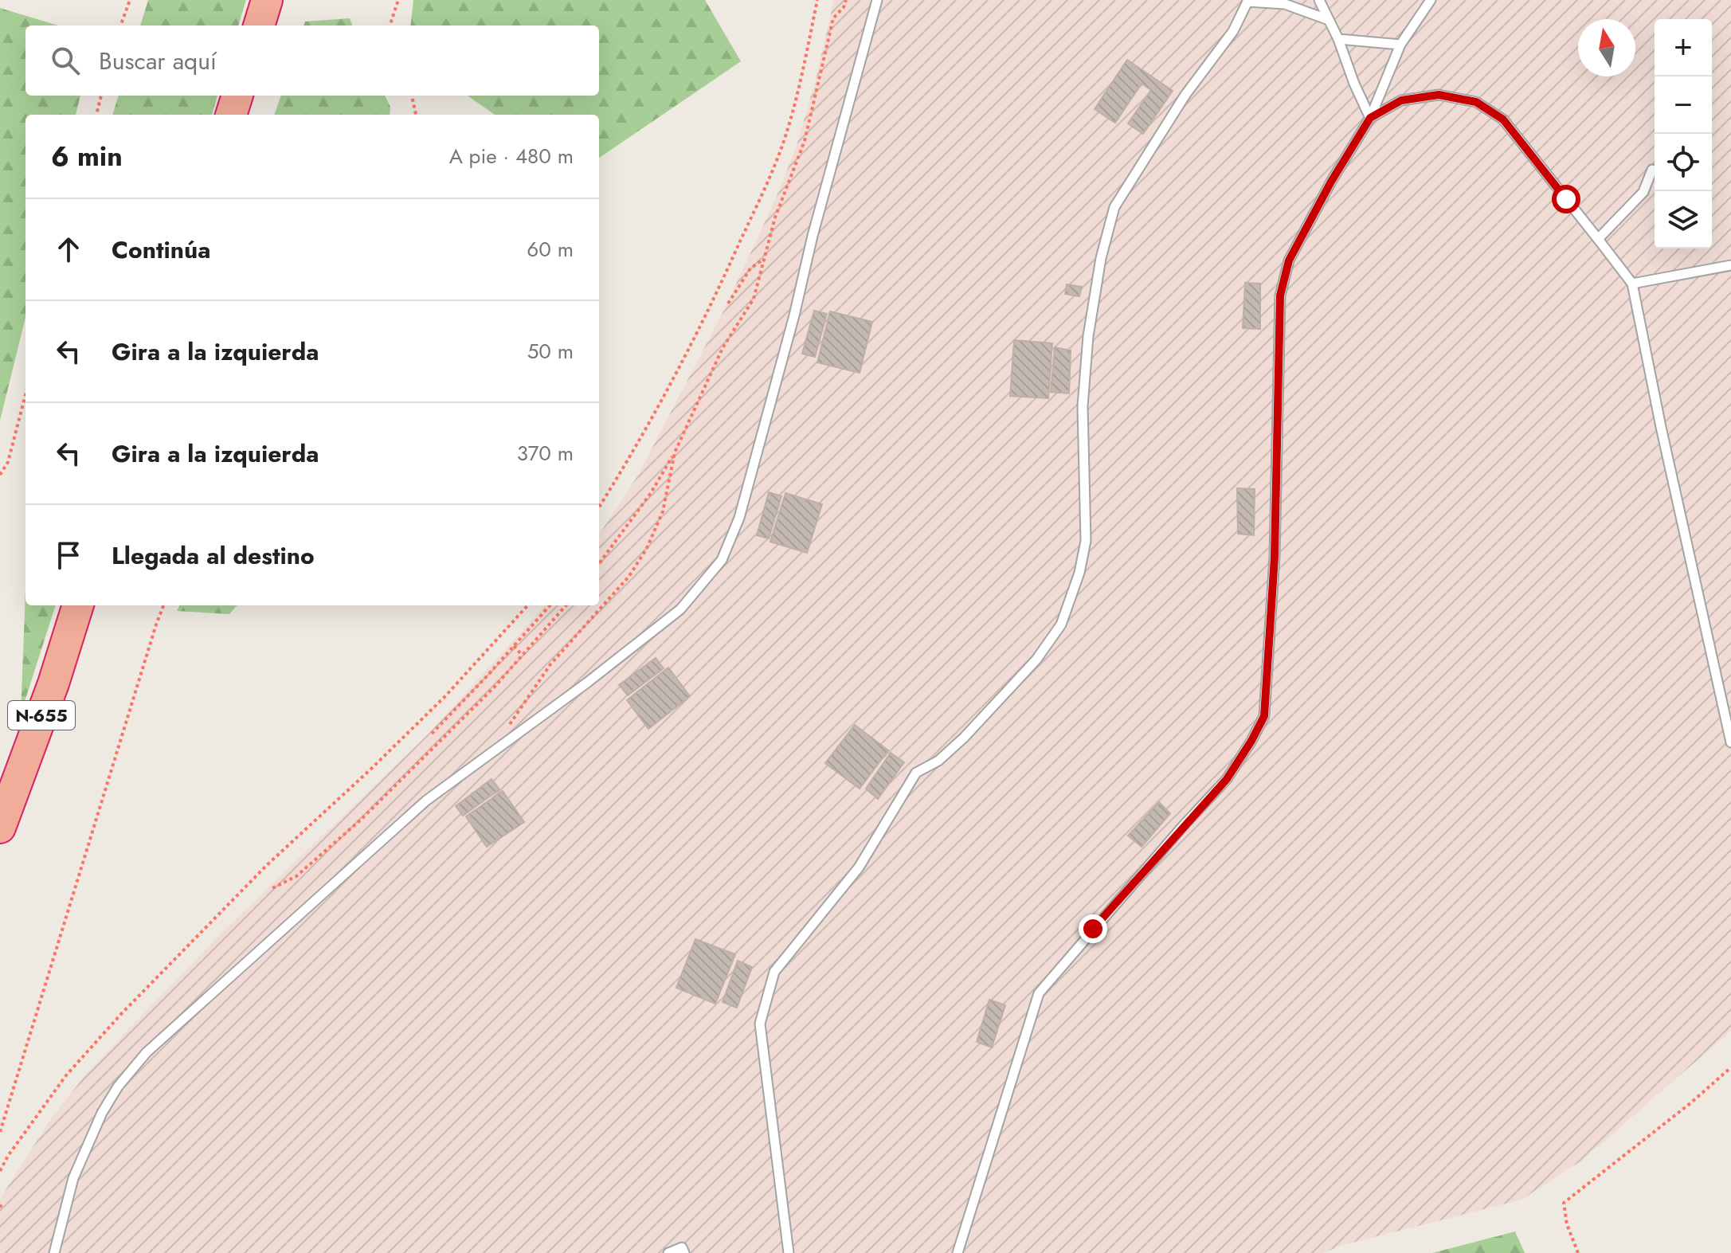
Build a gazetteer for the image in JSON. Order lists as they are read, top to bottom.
{
  "streets": {
    "highway": ["N-655"]
  },
  "north": "top",
  "page": {
    "map_buttons": ["+", "−"],
    "search": "Buscar aquí",
    "heading": ["6 min", "A pie · 480 m"],
    "list": [
      ["Continúa", "60 m"],
      ["Gira a la izquierda", "50 m"],
      ["Gira a la izquierda", "370 m"],
      "Llegada al destino"
    ]
  }
}
